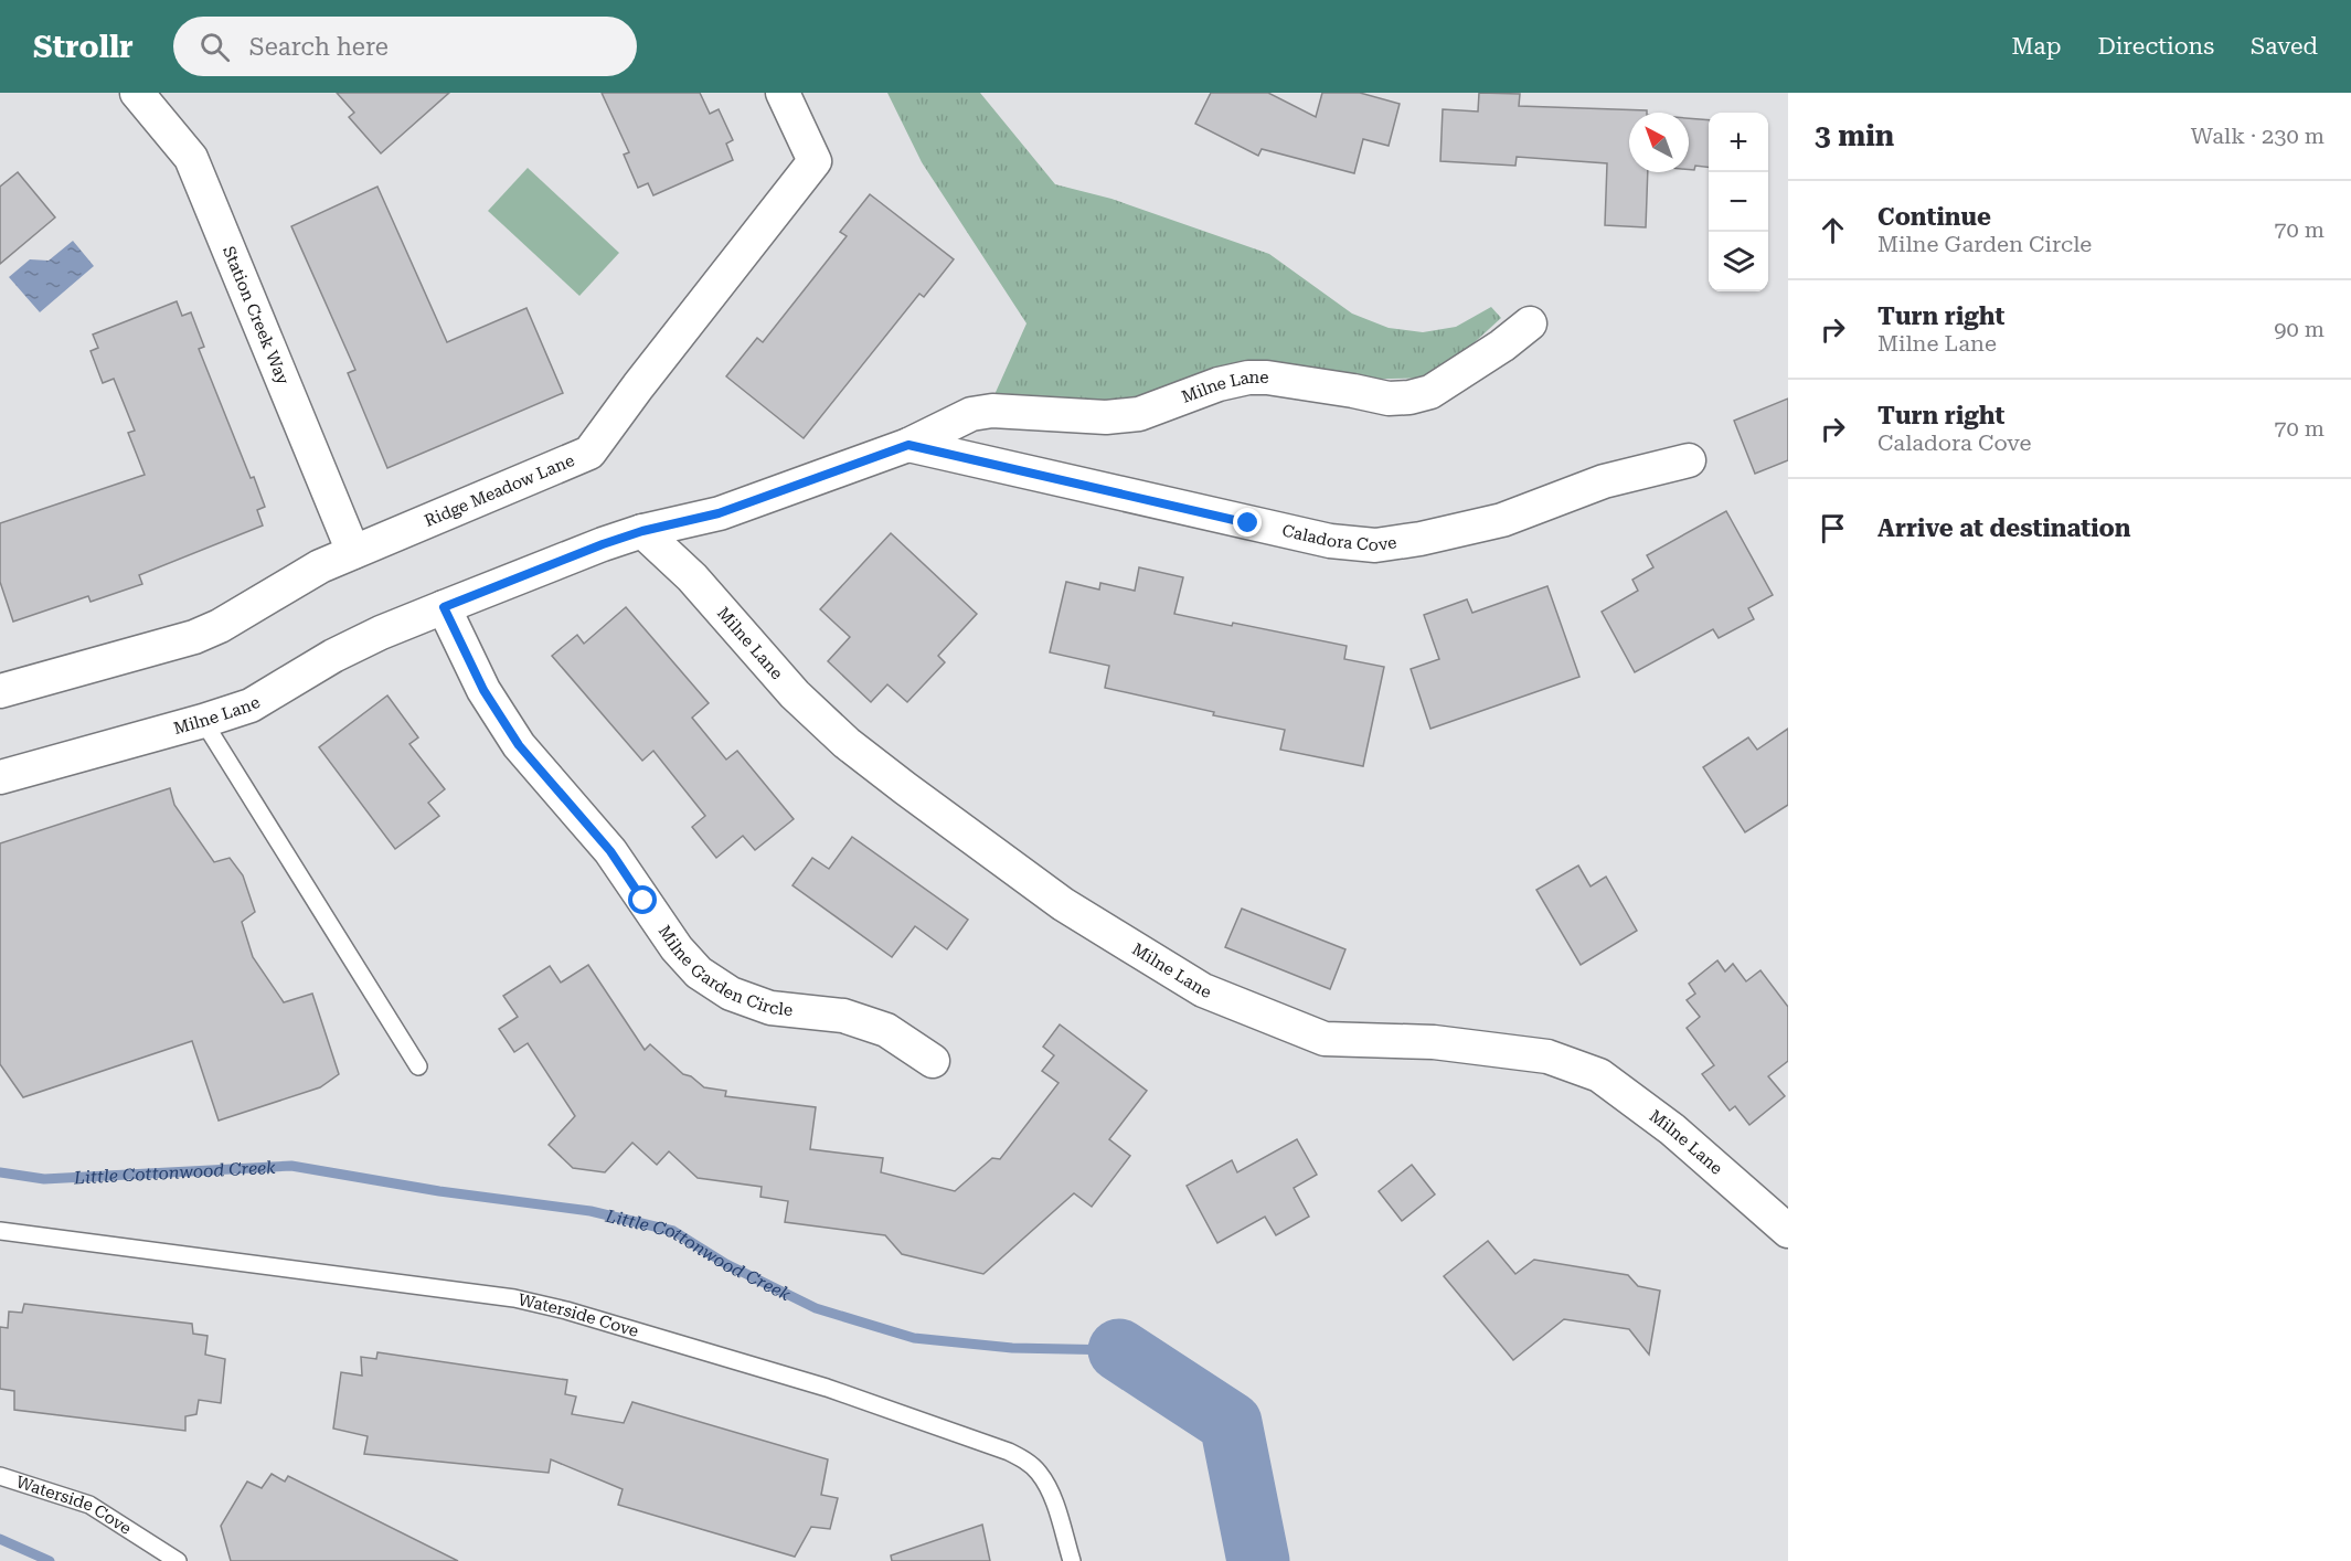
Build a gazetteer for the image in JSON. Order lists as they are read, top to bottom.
{
  "streets": {
    "street": [
      "Station Creek Way",
      "Milne Lane",
      "Ridge Meadow Lane",
      "Caladora Cove",
      "Milne Garden Circle"
    ],
    "lane": ["Waterside Cove"]
  },
  "crossings": [
    ["Station Creek Way", "Ridge Meadow Lane"],
    ["Milne Lane", "Caladora Cove"],
    ["Milne Lane", "Milne Garden Circle"]
  ],
  "water": ["Little Cottonwood Creek"],
  "north": "top left",
  "page": {
    "header": "Strollr",
    "search": "Search here",
    "nav": ["Map", "Directions", "Saved"],
    "heading": ["3 min", "Walk · 230 m"],
    "map_buttons": ["+", "−"],
    "list": [
      ["Continue", "Milne Garden Circle", "70 m"],
      ["Turn right", "Milne Lane", "90 m"],
      ["Turn right", "Caladora Cove", "70 m"],
      "Arrive at destination"
    ]
  }
}
